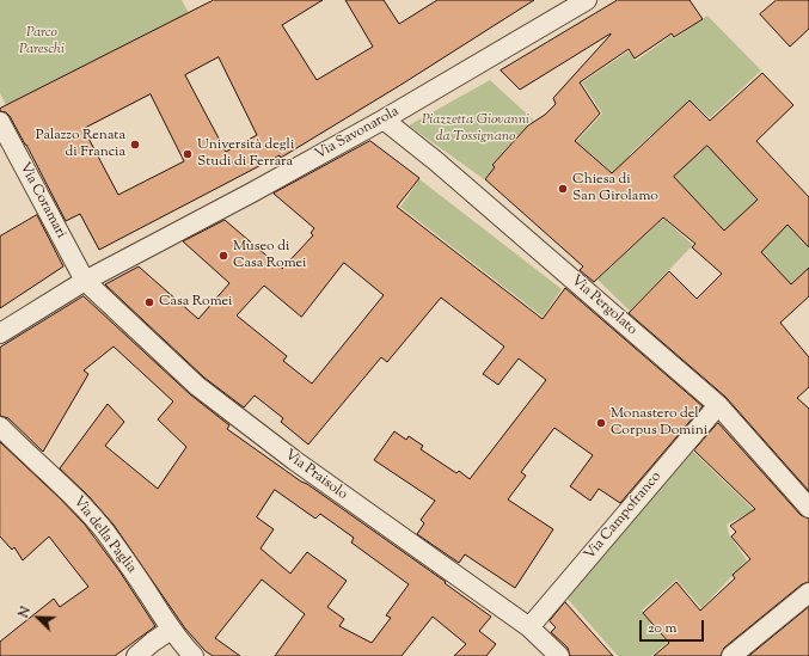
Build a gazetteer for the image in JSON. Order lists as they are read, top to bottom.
{
  "streets": {
    "street": [
      "Via Savonarola",
      "Via Coramari",
      "Via Pergolato",
      "Via Praisolo",
      "Via Campofranco",
      "Via della Paglia"
    ]
  },
  "crossings": [
    ["Via Savonarola", "Via Coramari"],
    ["Via Savonarola", "Via Pergolato"],
    ["Via Savonarola", "Via Praisolo"],
    ["Via Coramari", "Via Praisolo"],
    ["Via Pergolato", "Via Campofranco"],
    ["Via Praisolo", "Via Campofranco"]
  ],
  "parks": ["Parco Pareschi", "Piazzetta Giovanni da Tossignano"],
  "places": [
    "Palazzo Renata di Francia",
    "Università degli Studi di Ferrara",
    "Chiesa di San Girolamo",
    "Museo di Casa Romei",
    "Casa Romei",
    "Monastero del Corpus Domini"
  ],
  "scale_bar": "20 m",
  "north": "top left"
}
